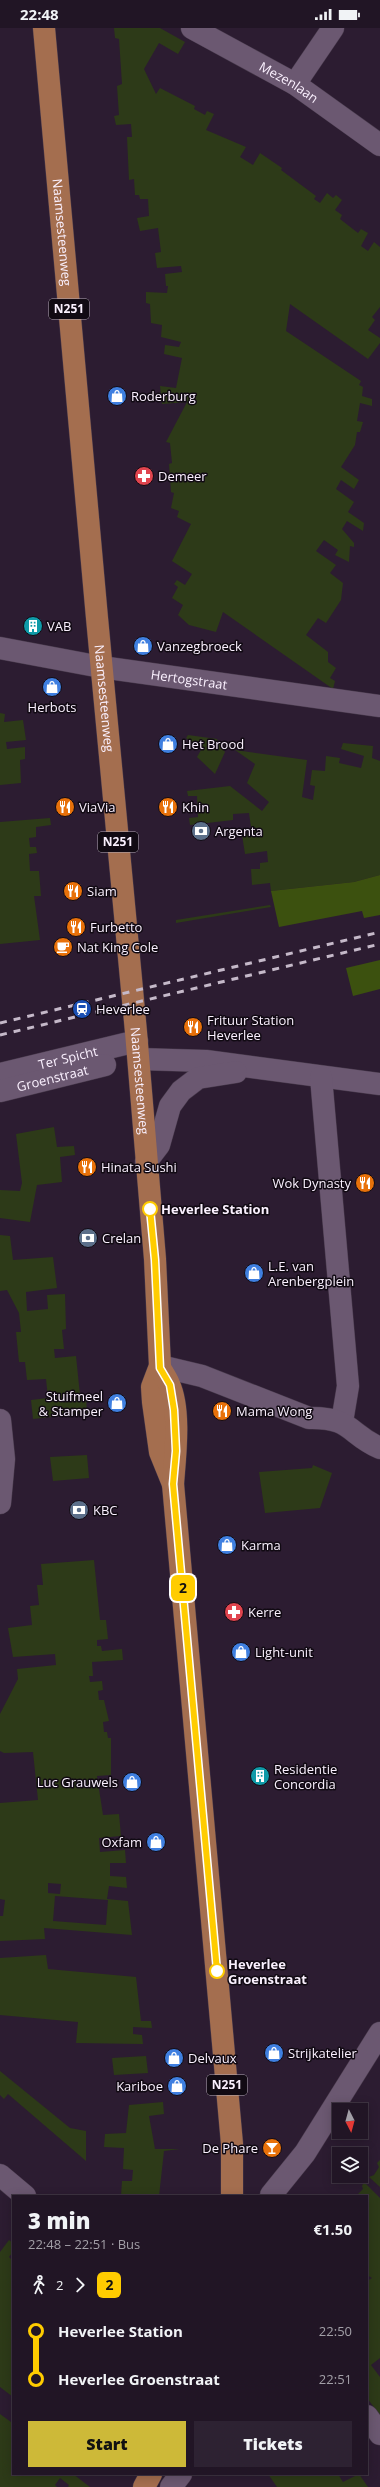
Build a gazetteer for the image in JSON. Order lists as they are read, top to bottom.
{
  "streets": {
    "main road": ["Naamsesteenweg", "N251"],
    "street": [
      "Mezenlaan",
      "Hertogstraat",
      "Ter Spicht",
      "Groenstraat"
    ]
  },
  "crossings": [
    ["Naamsesteenweg", "Hertogstraat"],
    ["Naamsesteenweg", "Ter Spicht"]
  ],
  "places": {
    "shop": [
      "Roderburg",
      "Vanzegbroeck",
      "Herbots",
      "Het Brood",
      "L.E. van Arenbergplein",
      "Stuifmeel & Stamper",
      "Karma",
      "Light-unit",
      "Luc Grauwels",
      "Oxfam",
      "Strijkatelier",
      "Delvaux",
      "Kariboe"
    ],
    "pharmacy": ["Demeer", "Kerre"],
    "building": ["VAB", "Residentie Concordia"],
    "restaurant": [
      "ViaVia",
      "Khin",
      "Siam",
      "Furbetto",
      "Frituur Station Heverlee",
      "Hinata Sushi",
      "Wok Dynasty",
      "Mama Wong"
    ],
    "bank": ["Argenta", "Crelan", "KBC"],
    "cafe": ["Nat King Cole"],
    "station": ["Heverlee"],
    "other": ["Heverlee Station", "Heverlee Groenstraat"],
    "bar": ["De Phare"]
  },
  "lines": ["bus line 2"],
  "north": "bottom",
  "page": {
    "status": "22:48",
    "on_map": "2",
    "heading": ["3 min", "22:48 – 22:51 · Bus", "€1.50"],
    "legs": ["2", "2"],
    "list": [
      {
        "name": "Heverlee Station",
        "value": "22:50"
      },
      {
        "name": "Heverlee Groenstraat",
        "value": "22:51"
      }
    ],
    "buttons": ["Start", "Tickets"]
  }
}
